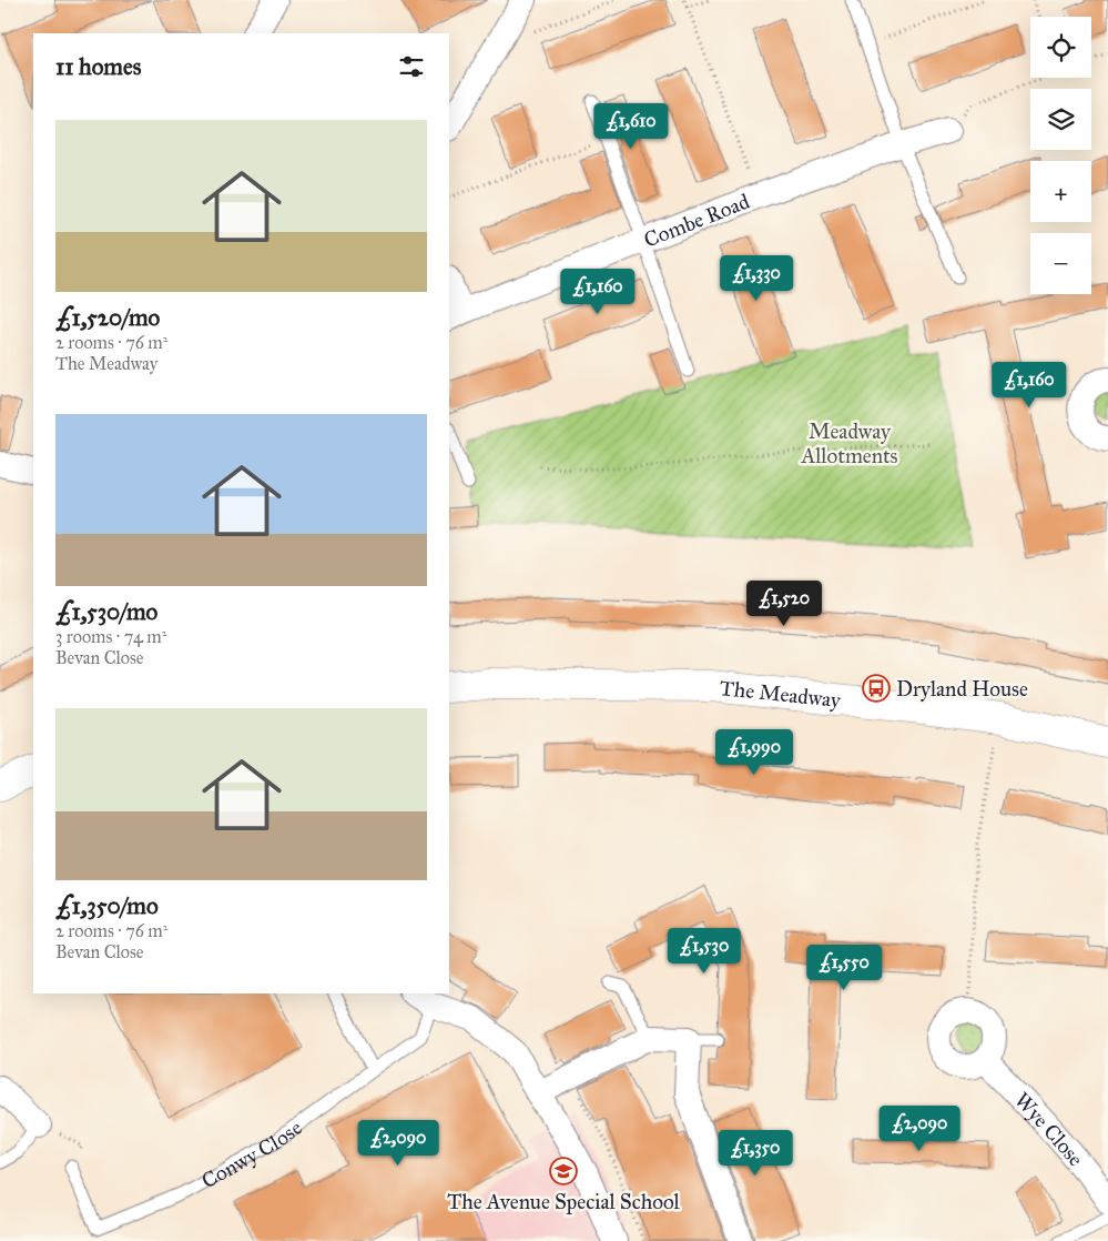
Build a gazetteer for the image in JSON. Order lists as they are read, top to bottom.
{
  "streets": {
    "street": [
      "Combe Road",
      "The Meadway",
      "Wye Close",
      "Conwy Close"
    ]
  },
  "parks": ["Meadway Allotments"],
  "places": {
    "bus stop": ["Dryland House"],
    "school or university": ["The Avenue Special School"]
  },
  "page": {
    "map_buttons": ["+", "−"],
    "heading": "11 homes",
    "list": [
      {
        "name": "£1,520/mo",
        "note": "2 rooms · 76 m² · The Meadway"
      },
      {
        "name": "£1,530/mo",
        "note": "3 rooms · 74 m² · Bevan Close"
      },
      {
        "name": "£1,350/mo",
        "note": "2 rooms · 76 m² · Bevan Close"
      }
    ],
    "price": [
      "£1,610",
      "£1,330",
      "£1,160",
      "£1,160",
      "£1,520",
      "£1,990",
      "£1,530",
      "£1,550",
      "£2,090",
      "£2,090",
      "£1,350"
    ]
  }
}
